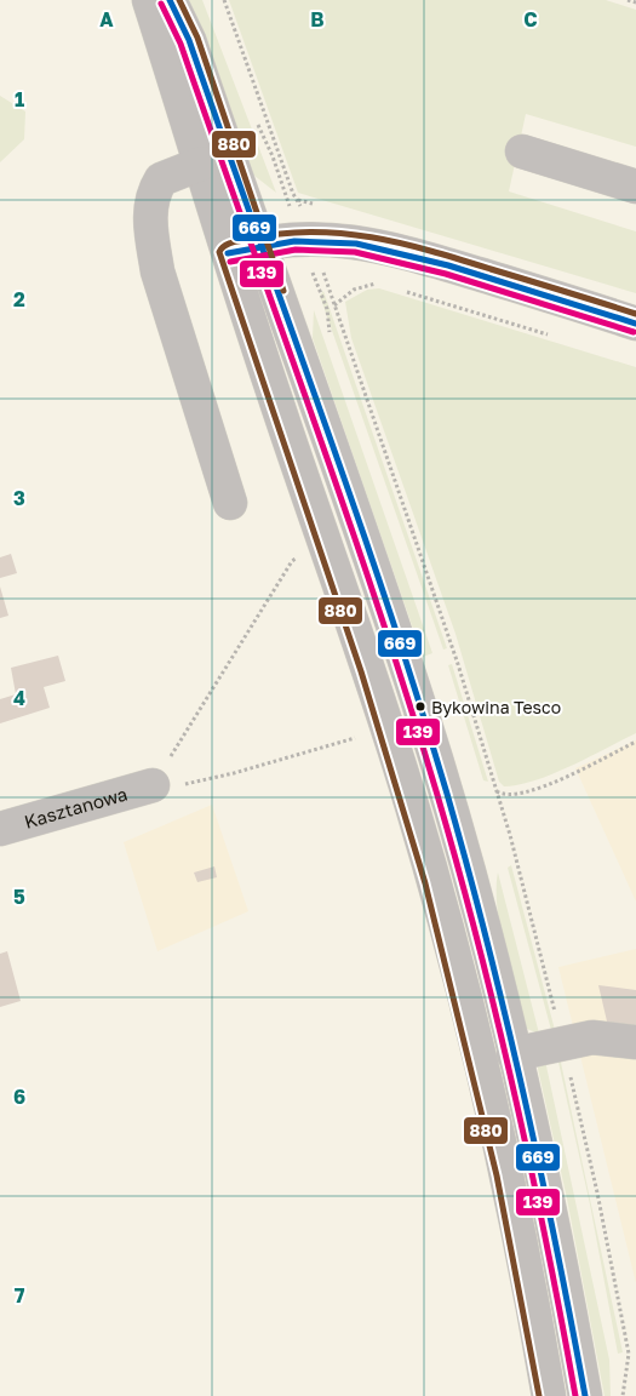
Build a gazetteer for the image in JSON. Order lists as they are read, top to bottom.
{
  "streets": {
    "street": ["Kasztanowa"]
  },
  "places": ["Bykowina Tesco"],
  "lines": ["transit line 669", "transit line 880", "transit line 139"],
  "grid": {
    "columns": ["A", "B", "C"],
    "rows": [
      "1",
      "2",
      "3",
      "4",
      "5",
      "6",
      "7"
    ]
  }
}
